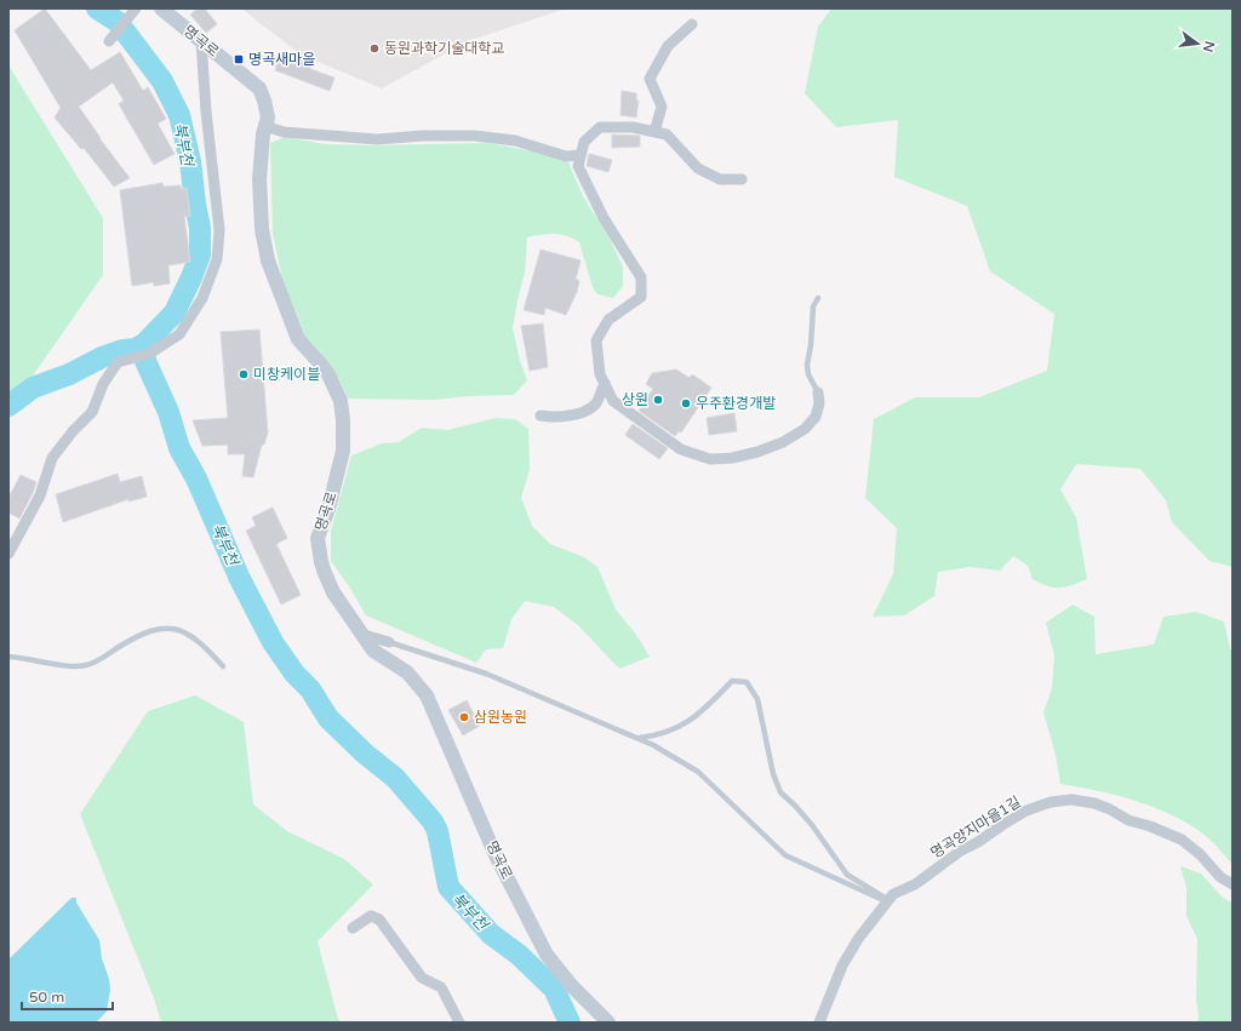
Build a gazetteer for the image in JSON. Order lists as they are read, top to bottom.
{
  "streets": {
    "main road": ["명곡로"],
    "street": ["명곡양지마을1길"]
  },
  "water": ["북부천"],
  "places": {
    "other": [
      "동원과학기술대학교",
      "미창케이블",
      "상원",
      "우주환경개발",
      "삼원농원"
    ],
    "transit": ["명곡새마을"]
  },
  "scale_bar": "50 m",
  "north": "right"
}
